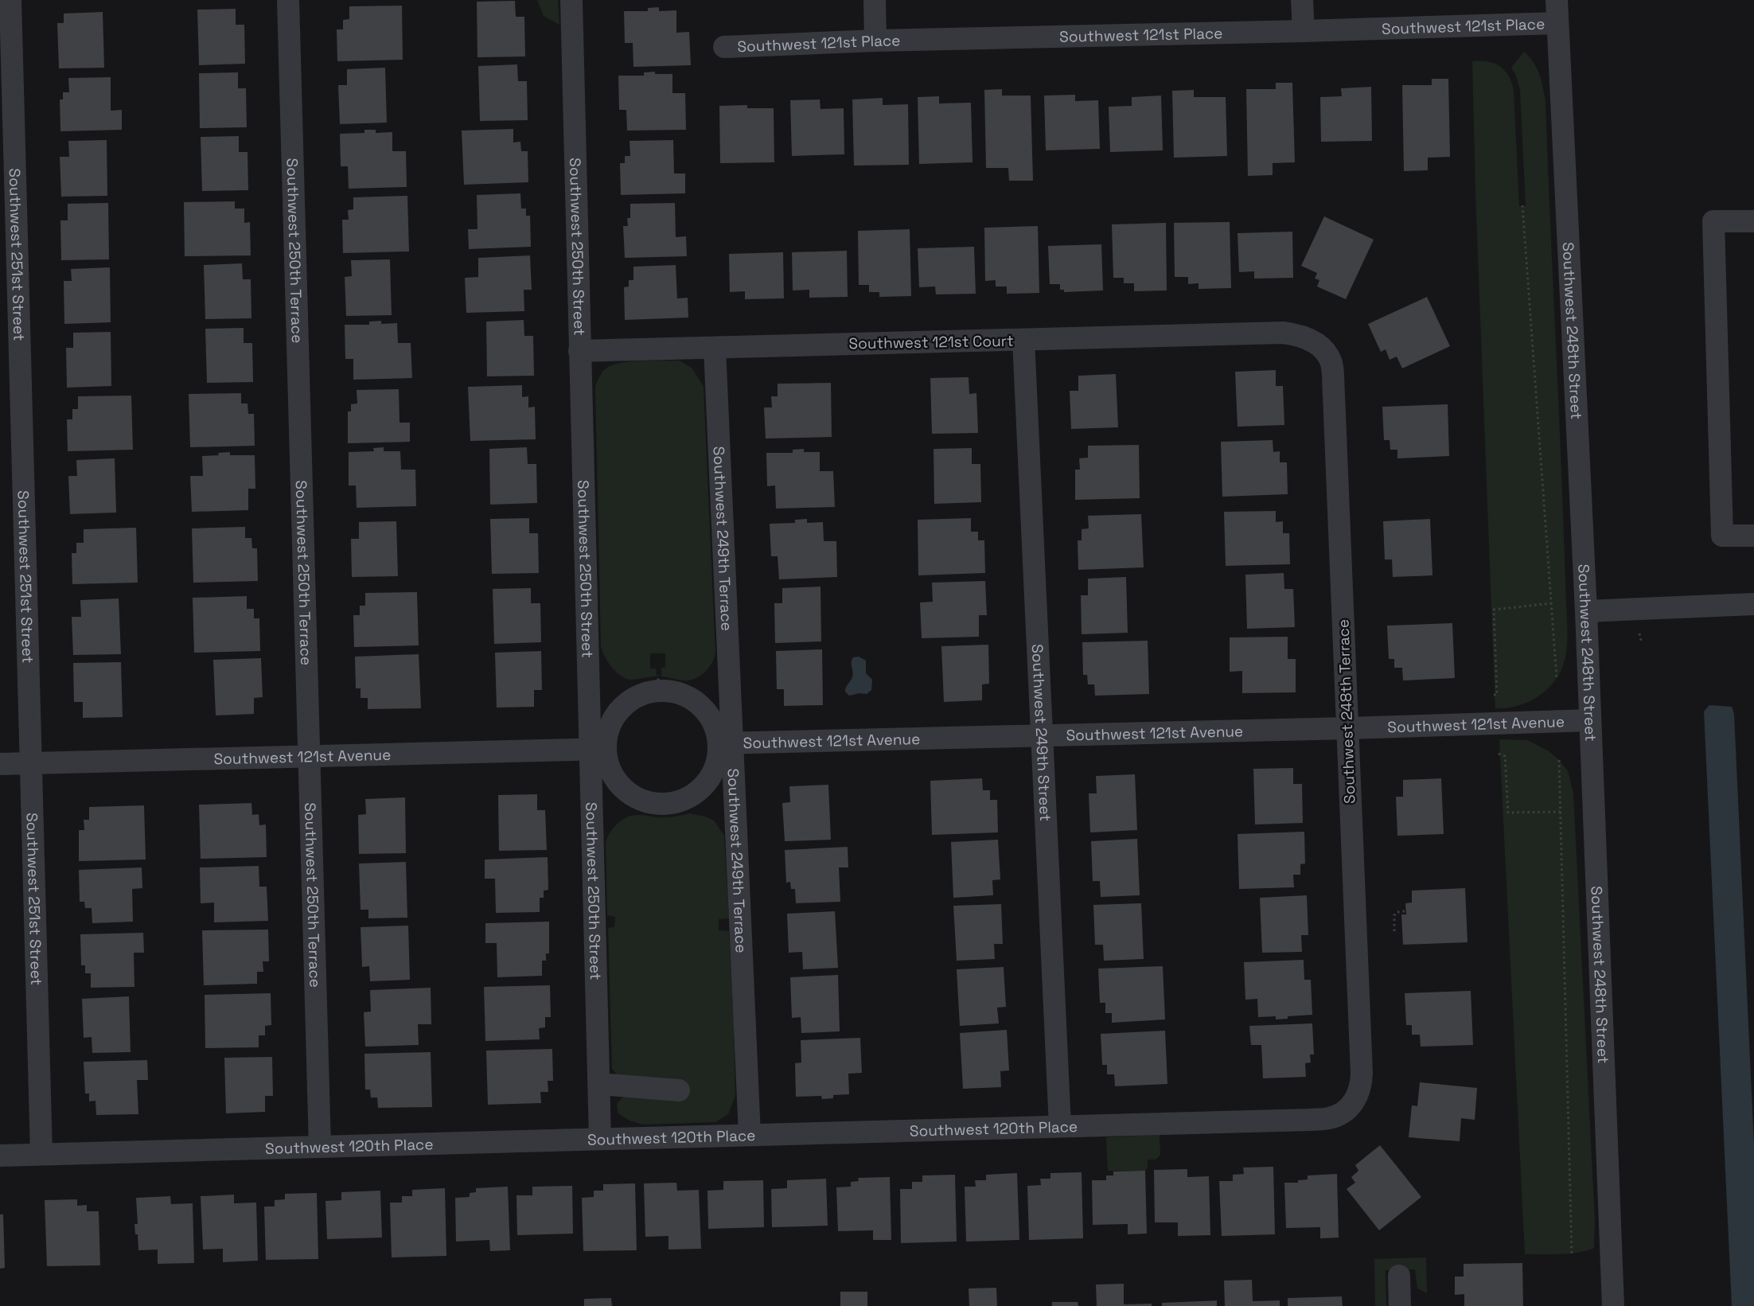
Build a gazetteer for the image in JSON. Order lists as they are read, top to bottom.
{
  "streets": {
    "street": [
      "Southwest 121st Place",
      "Southwest 250th Street",
      "Southwest 250th Terrace",
      "Southwest 251st Street",
      "Southwest 248th Street",
      "Southwest 121st Court",
      "Southwest 249th Terrace",
      "Southwest 248th Terrace",
      "Southwest 121st Avenue",
      "Southwest 249th Street",
      "Southwest 120th Place"
    ]
  },
  "crossings": [
    ["Southwest 121st Place", "Southwest 248th Street"],
    ["Southwest 250th Street", "Southwest 121st Court"],
    ["Southwest 250th Street", "Southwest 249th Terrace"],
    ["Southwest 250th Street", "Southwest 121st Avenue"],
    ["Southwest 250th Street", "Southwest 120th Place"],
    ["Southwest 250th Terrace", "Southwest 121st Avenue"],
    ["Southwest 250th Terrace", "Southwest 120th Place"],
    ["Southwest 251st Street", "Southwest 121st Avenue"],
    ["Southwest 251st Street", "Southwest 120th Place"],
    ["Southwest 248th Street", "Southwest 121st Avenue"],
    ["Southwest 121st Court", "Southwest 249th Terrace"],
    ["Southwest 121st Court", "Southwest 248th Terrace"],
    ["Southwest 121st Court", "Southwest 249th Street"],
    ["Southwest 249th Terrace", "Southwest 121st Avenue"],
    ["Southwest 249th Terrace", "Southwest 120th Place"],
    ["Southwest 248th Terrace", "Southwest 121st Avenue"],
    ["Southwest 248th Terrace", "Southwest 120th Place"],
    ["Southwest 121st Avenue", "Southwest 249th Street"],
    ["Southwest 249th Street", "Southwest 120th Place"]
  ]
}
